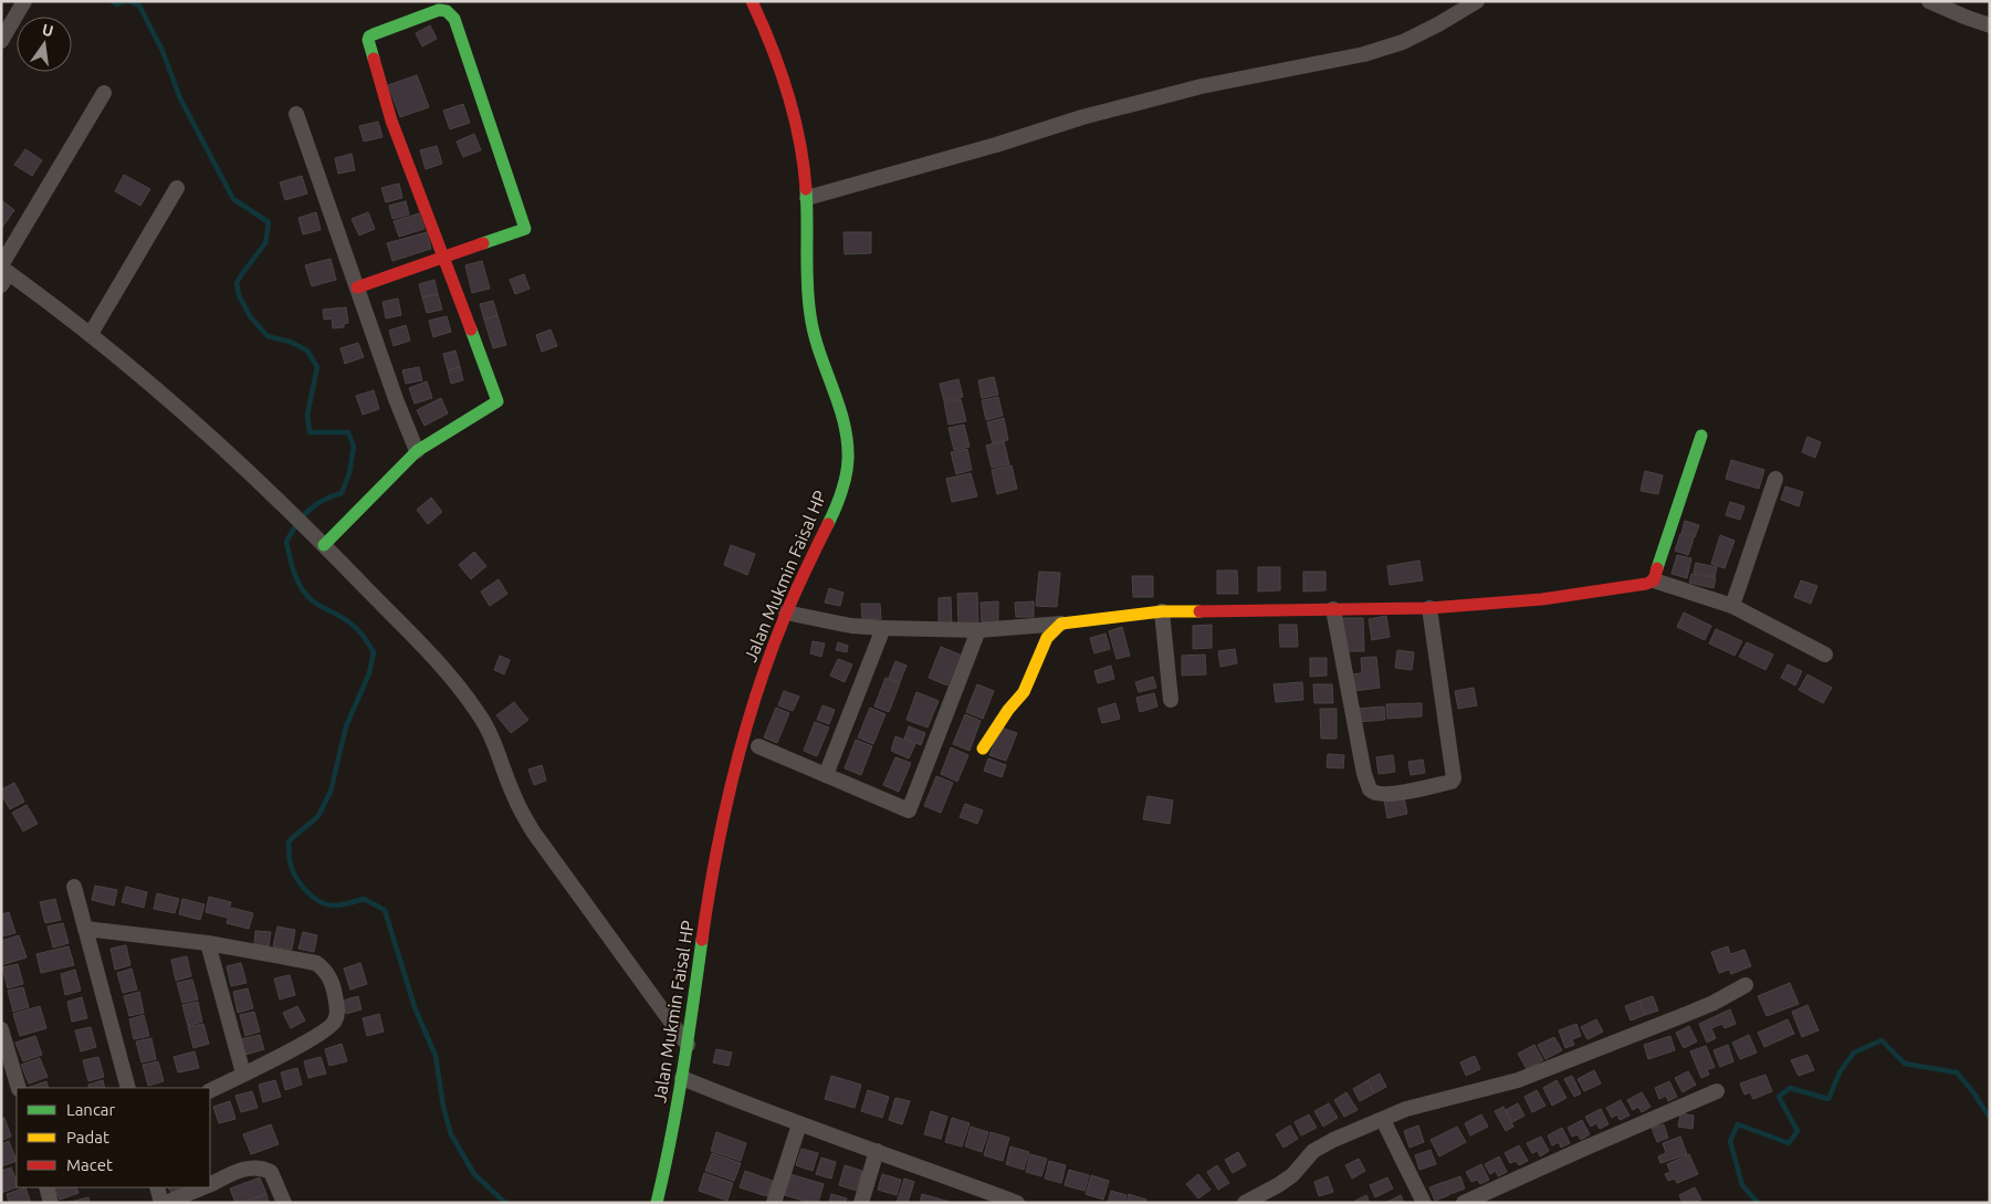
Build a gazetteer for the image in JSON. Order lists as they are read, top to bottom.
{
  "streets": {
    "street": ["Jalan Mukmin Faisal HP"]
  },
  "legend": ["Lancar", "Padat", "Macet"],
  "north": "top"
}
